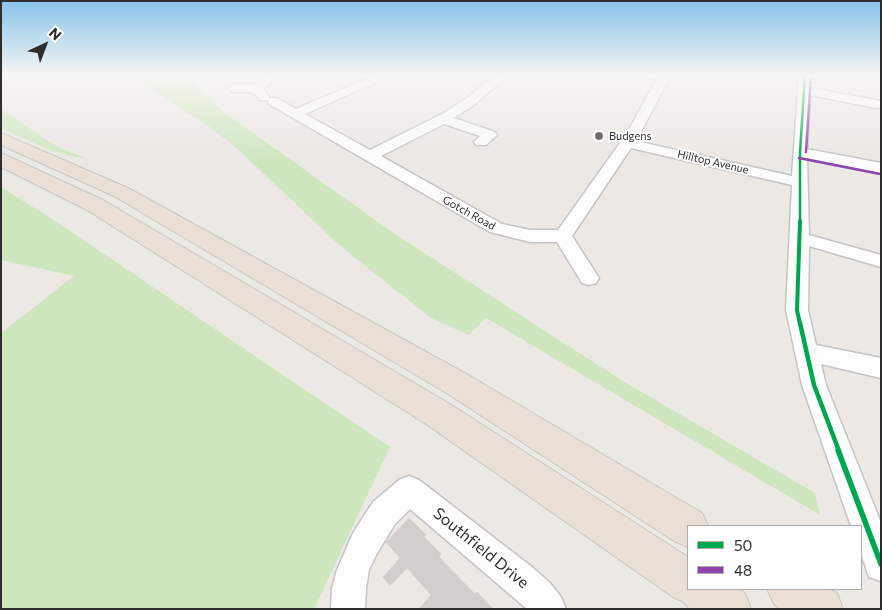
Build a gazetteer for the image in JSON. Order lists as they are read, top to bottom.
{
  "streets": {
    "street": ["Hilltop Avenue", "Gotch Road", "Southfield Drive"]
  },
  "places": ["Budgens"],
  "lines": ["transit line 50", "transit line 48"],
  "legend": ["50", "48"],
  "north": "top right"
}
